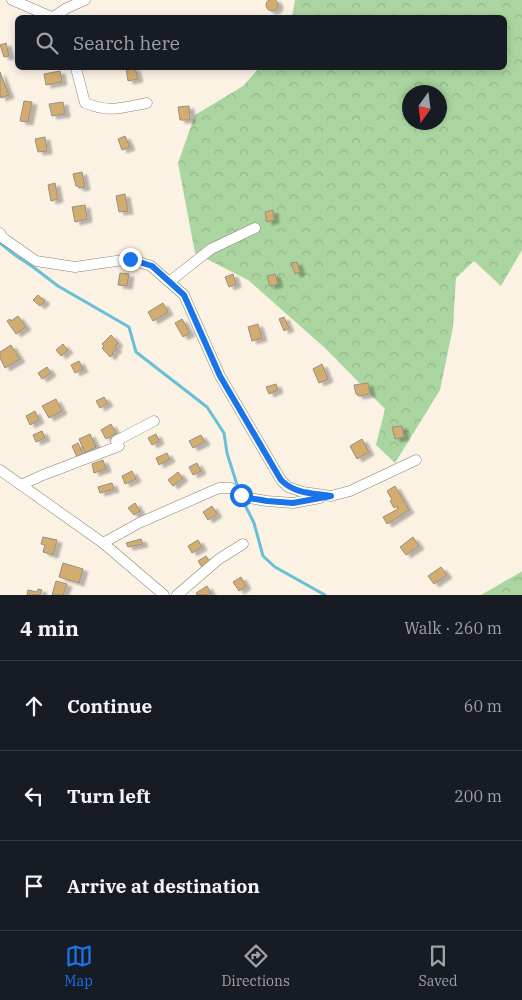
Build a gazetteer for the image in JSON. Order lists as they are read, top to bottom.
{
  "north": "bottom",
  "page": {
    "search": "Search here",
    "heading": ["4 min", "Walk · 260 m"],
    "list": [
      ["Continue", "60 m"],
      ["Turn left", "200 m"],
      "Arrive at destination"
    ],
    "nav": ["Map", "Directions", "Saved"]
  }
}
